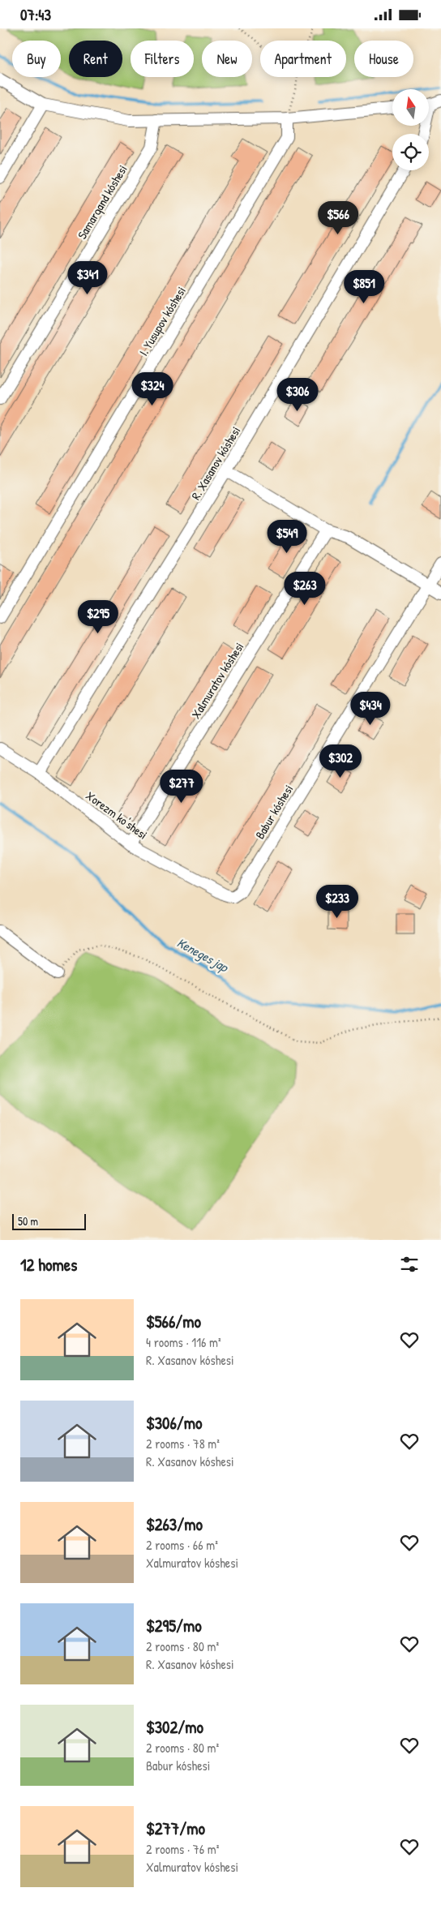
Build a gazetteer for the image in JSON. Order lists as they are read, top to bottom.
{
  "streets": {
    "street": [
      "Samarqand kóshesi",
      "I. Yusupov kóshesi",
      "R. Xasanov kóshesi",
      "Xalmuratov kóshesi",
      "Babur kóshesi",
      "Xorezm ko'shesi"
    ]
  },
  "crossings": [
    ["R. Xasanov kóshesi", "Xorezm ko'shesi"],
    ["Xalmuratov kóshesi", "Xorezm ko'shesi"],
    ["Babur kóshesi", "Xorezm ko'shesi"]
  ],
  "water": ["Keneges jap"],
  "scale_bar": "50 m",
  "north": "top",
  "page": {
    "status": "07:43",
    "chip": [
      "Buy",
      "Rent",
      "Filters",
      "New",
      "Apartment",
      "House"
    ],
    "price": [
      "$566",
      "$341",
      "$851",
      "$324",
      "$306",
      "$549",
      "$263",
      "$295",
      "$434",
      "$302",
      "$277",
      "$233"
    ],
    "scale": "50 m",
    "heading": "12 homes",
    "list": [
      {
        "name": "$566/mo",
        "note": "4 rooms · 116 m² · R. Xasanov kóshesi"
      },
      {
        "name": "$306/mo",
        "note": "2 rooms · 78 m² · R. Xasanov kóshesi"
      },
      {
        "name": "$263/mo",
        "note": "2 rooms · 66 m² · Xalmuratov kóshesi"
      },
      {
        "name": "$295/mo",
        "note": "2 rooms · 80 m² · R. Xasanov kóshesi"
      },
      {
        "name": "$302/mo",
        "note": "2 rooms · 80 m² · Babur kóshesi"
      },
      {
        "name": "$277/mo",
        "note": "2 rooms · 76 m² · Xalmuratov kóshesi"
      }
    ]
  }
}
